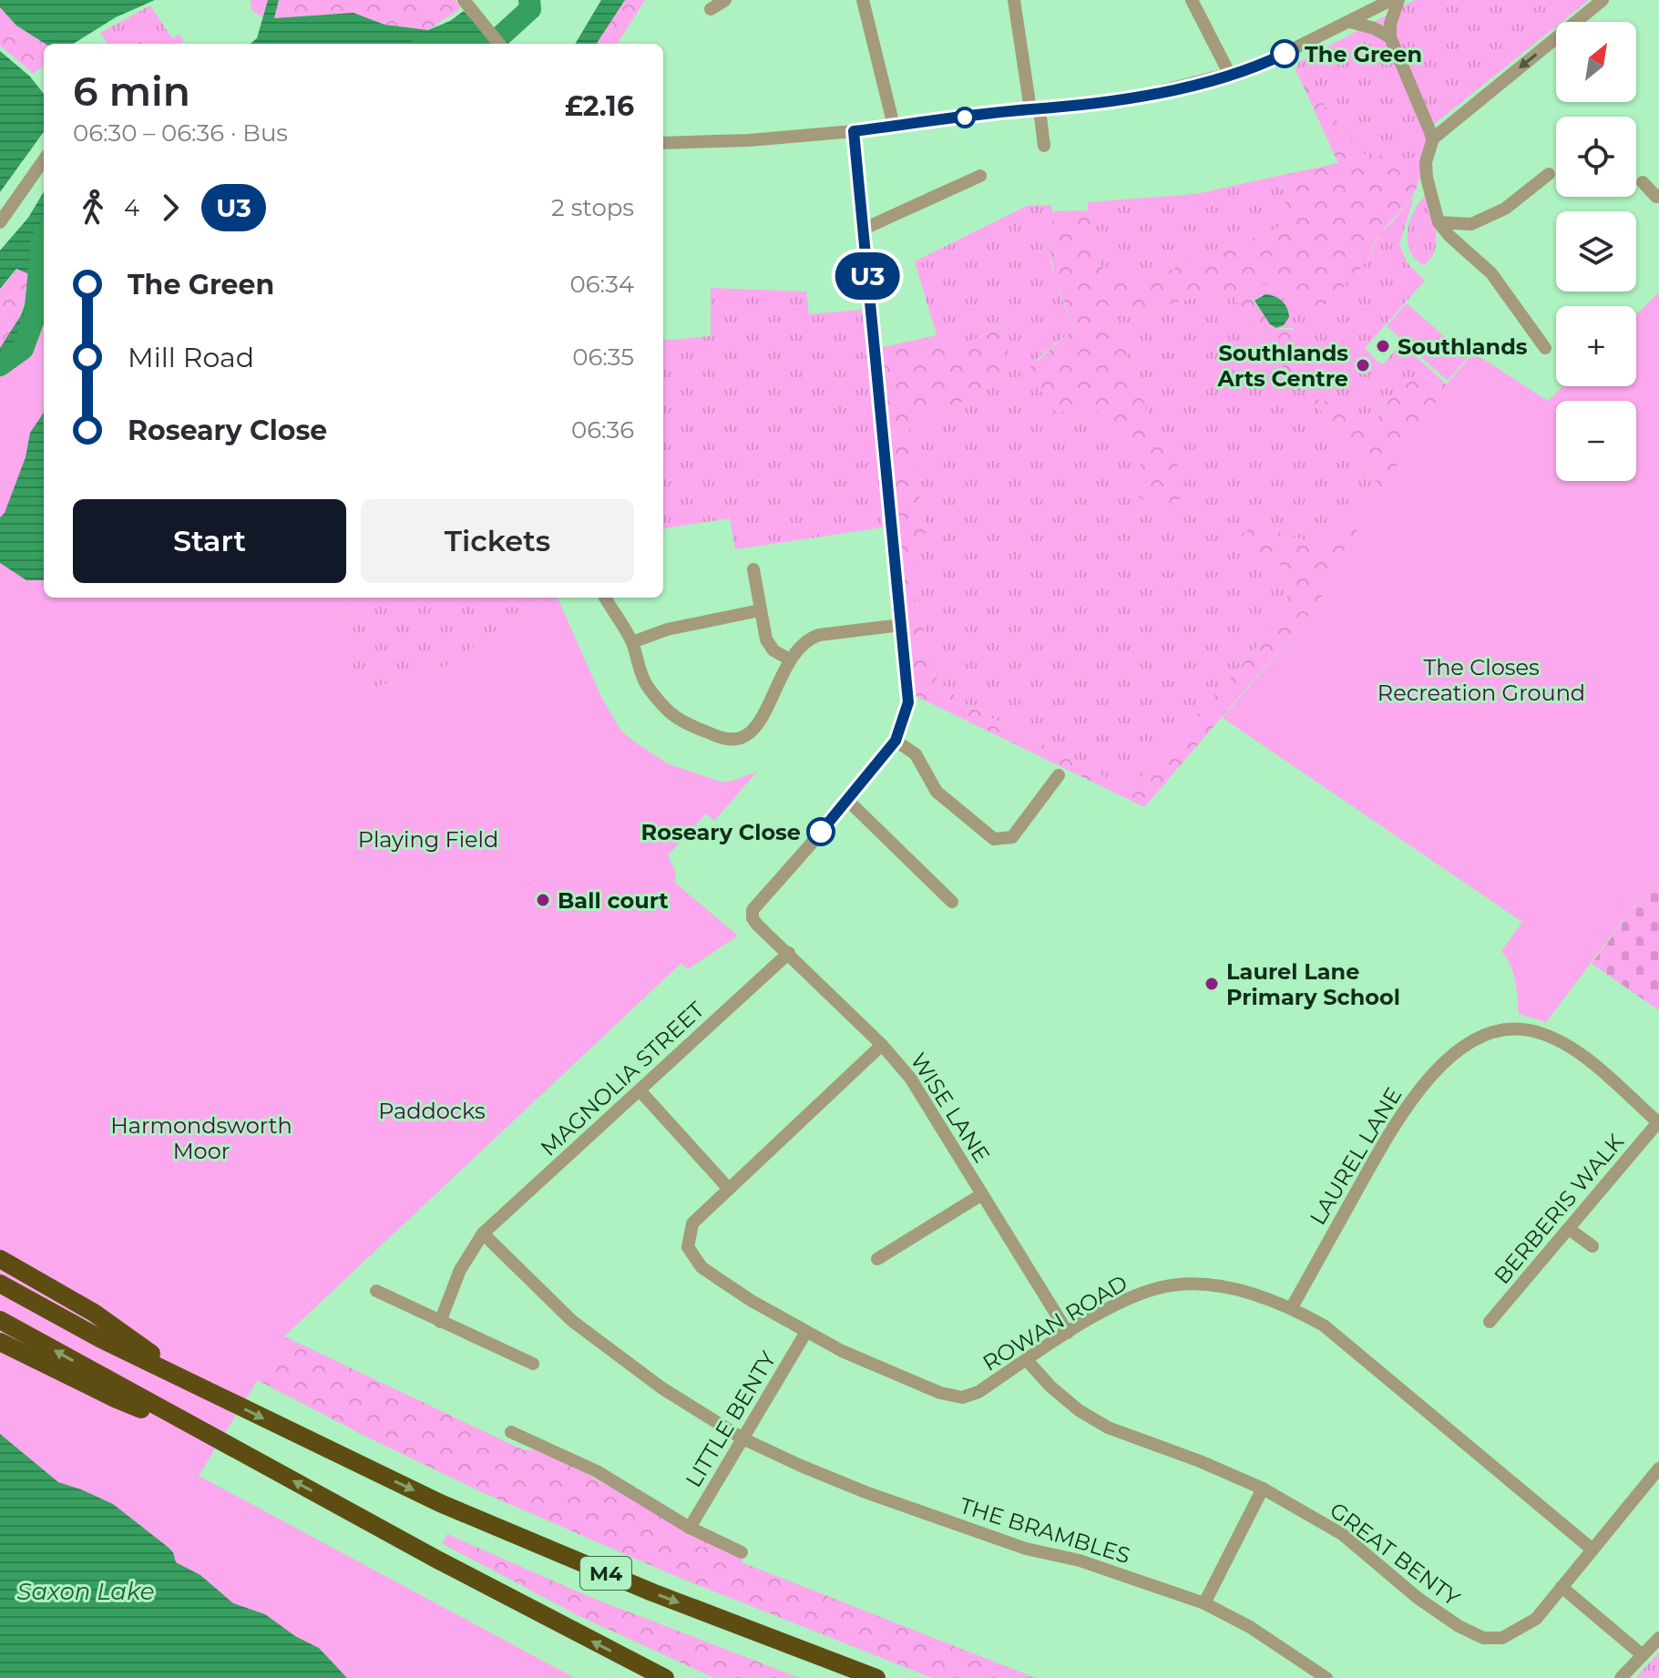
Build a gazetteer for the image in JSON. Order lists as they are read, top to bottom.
{
  "streets": {
    "highway": ["M4"],
    "street": [
      "MAGNOLIA STREET",
      "WISE LANE",
      "LAUREL LANE",
      "BERBERIS WALK",
      "ROWAN ROAD",
      "LITTLE BENTY",
      "THE BRAMBLES",
      "GREAT BENTY"
    ]
  },
  "crossings": [
    ["MAGNOLIA STREET", "WISE LANE"],
    ["WISE LANE", "ROWAN ROAD"],
    ["LAUREL LANE", "BERBERIS WALK"],
    ["LAUREL LANE", "ROWAN ROAD"],
    ["ROWAN ROAD", "LITTLE BENTY"],
    ["ROWAN ROAD", "GREAT BENTY"],
    ["LITTLE BENTY", "THE BRAMBLES"]
  ],
  "water": ["Saxon Lake"],
  "parks": [
    "The Closes Recreation Ground",
    "Playing Field",
    "Paddocks",
    "Harmondsworth Moor"
  ],
  "places": [
    "The Green",
    "Southlands",
    "Southlands Arts Centre",
    "Roseary Close",
    "Ball court",
    "Laurel Lane Primary School"
  ],
  "lines": ["bus line U3"],
  "north": "top right",
  "page": {
    "on_map": "U3",
    "map_buttons": ["+", "−"],
    "heading": ["6 min", "06:30 – 06:36 · Bus", "£2.16"],
    "legs": ["4", "U3", "2 stops"],
    "list": [
      {
        "name": "The Green",
        "value": "06:34"
      },
      {
        "name": "Mill Road",
        "value": "06:35"
      },
      {
        "name": "Roseary Close",
        "value": "06:36"
      }
    ],
    "buttons": ["Start", "Tickets"]
  }
}
